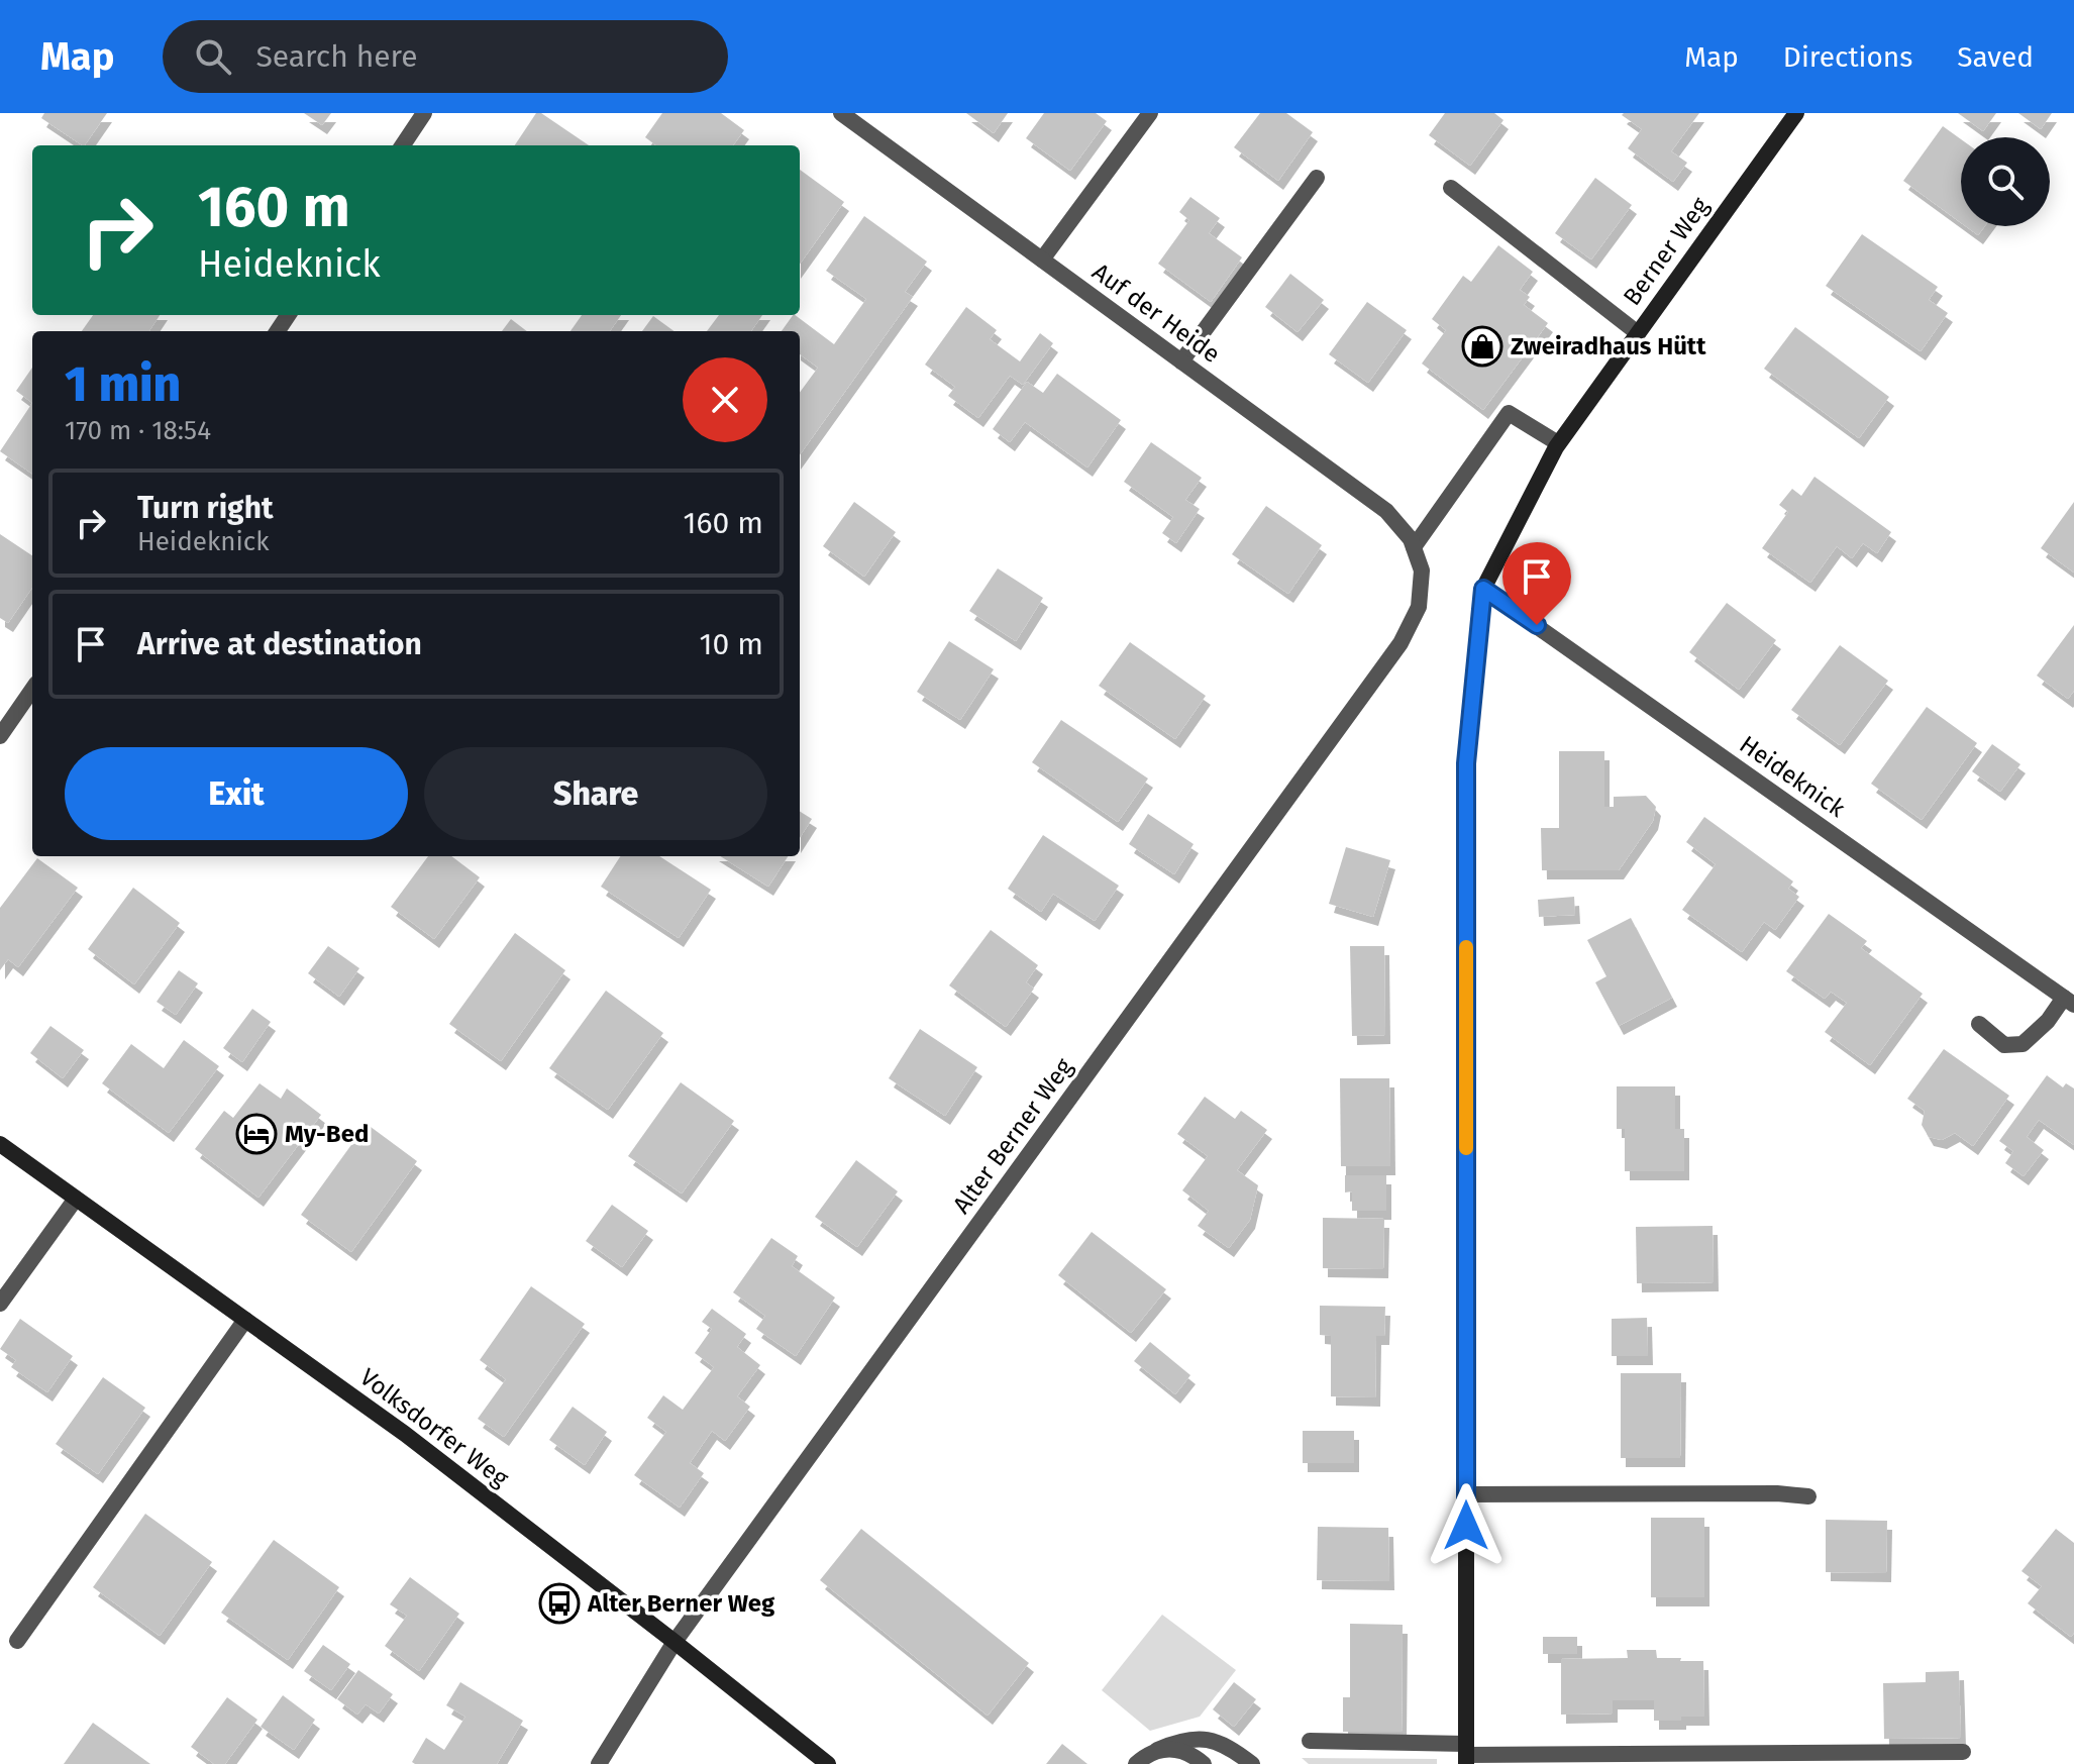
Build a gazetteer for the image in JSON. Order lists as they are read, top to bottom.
{
  "streets": {
    "street": [
      "Berner Weg",
      "Auf der Heide",
      "Heideknick",
      "Alter Berner Weg",
      "Volksdorfer Weg"
    ]
  },
  "crossings": [
    ["Berner Weg", "Heideknick"],
    ["Auf der Heide", "Alter Berner Weg"],
    ["Alter Berner Weg", "Volksdorfer Weg"]
  ],
  "places": {
    "shop": ["Zweiradhaus Hütt"],
    "hotel": ["My-Bed"],
    "bus stop": ["Alter Berner Weg"]
  },
  "page": {
    "header": "Map",
    "search": "Search here",
    "nav": ["Map", "Directions", "Saved"],
    "turn": ["160 m", "Heideknick"],
    "heading": ["1 min", "170 m · 18:54"],
    "list": [
      {
        "name": "Turn right",
        "note": "Heideknick",
        "value": "160 m"
      },
      {
        "name": "Arrive at destination",
        "value": "10 m"
      }
    ],
    "buttons": ["Exit", "Share"]
  }
}
